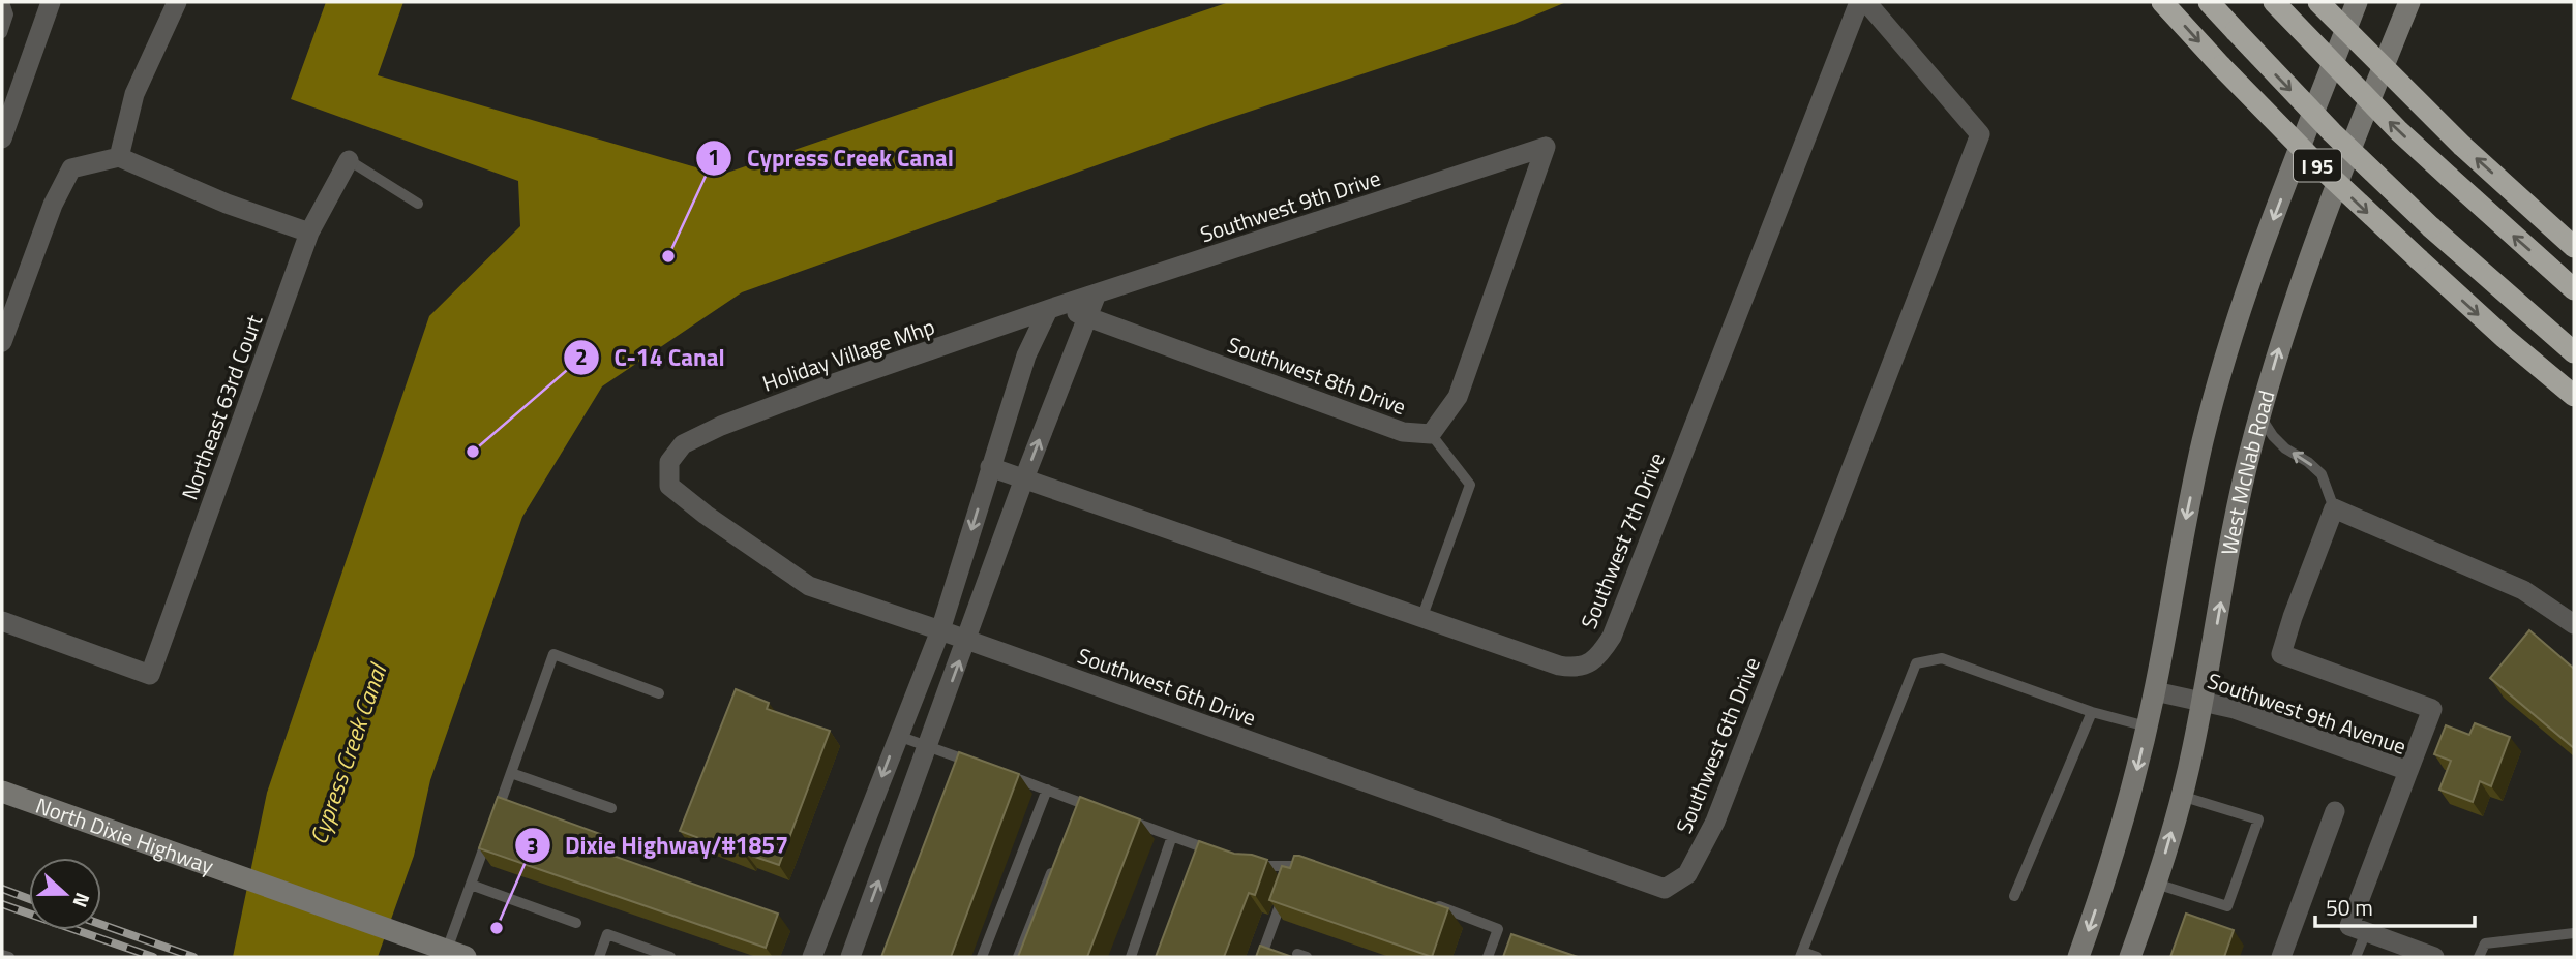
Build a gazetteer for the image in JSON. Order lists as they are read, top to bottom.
{
  "streets": {
    "highway": ["I 95"],
    "main road": ["West McNab Road", "North Dixie Highway"],
    "street": [
      "Southwest 9th Drive",
      "Holiday Village Mhp",
      "Southwest 8th Drive",
      "Northeast 63rd Court",
      "Southwest 7th Drive",
      "Southwest 6th Drive",
      "Southwest 9th Avenue"
    ]
  },
  "crossings": [
    ["Southwest 9th Drive", "Holiday Village Mhp"],
    ["Southwest 9th Drive", "Southwest 8th Drive"],
    ["Holiday Village Mhp", "Southwest 8th Drive"],
    ["Holiday Village Mhp", "Southwest 6th Drive"],
    ["West McNab Road", "Southwest 9th Avenue"]
  ],
  "water": ["Cypress Creek Canal"],
  "places": ["Cypress Creek Canal", "C-14 Canal", "Dixie Highway/#1857"],
  "scale_bar": "50 m",
  "north": "right"
}
